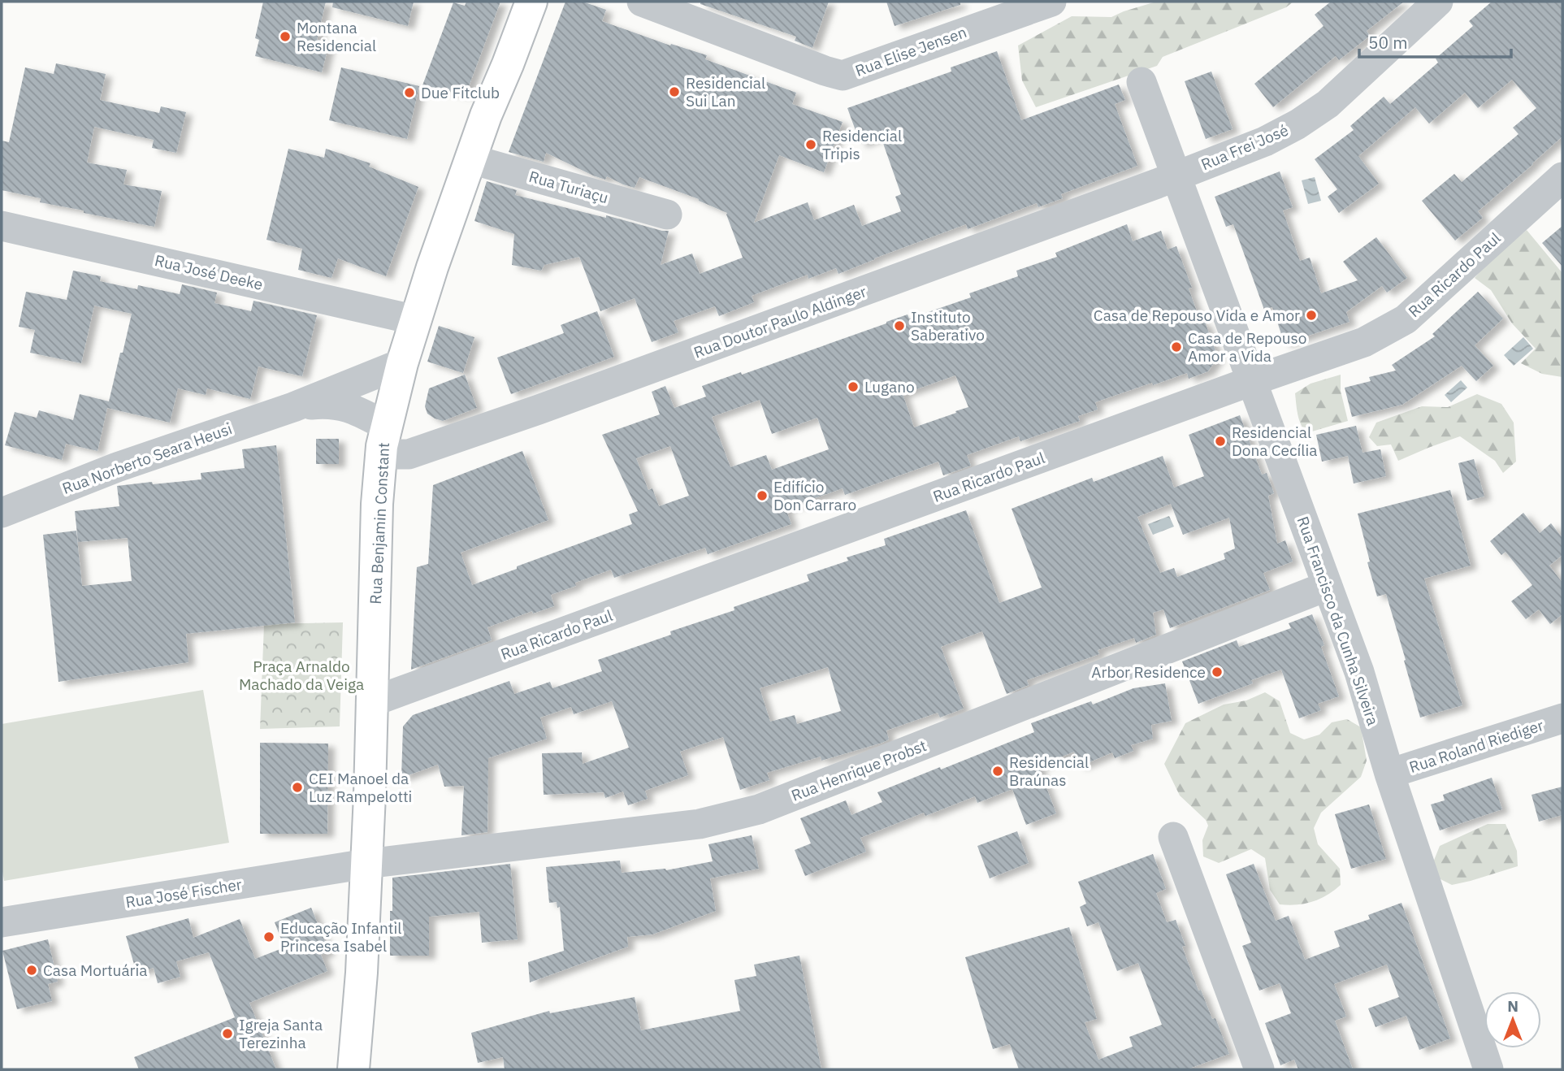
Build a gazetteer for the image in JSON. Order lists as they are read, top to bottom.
{
  "streets": {
    "main road": ["Rua Benjamin Constant"],
    "street": [
      "Rua Elise Jensen",
      "Rua Frei José",
      "Rua Turiaçu",
      "Rua José Deeke",
      "Rua Ricardo Paul",
      "Rua Doutor Paulo Aldinger",
      "Rua Norberto Seara Heusi",
      "Rua Francisco da Cunha Silveira",
      "Rua Roland Riediger",
      "Rua Henrique Probst",
      "Rua José Fischer"
    ]
  },
  "crossings": [
    ["Rua Frei José", "Rua Doutor Paulo Aldinger"],
    ["Rua Frei José", "Rua Francisco da Cunha Silveira"],
    ["Rua Turiaçu", "Rua Benjamin Constant"],
    ["Rua José Deeke", "Rua Benjamin Constant"],
    ["Rua Ricardo Paul", "Rua Benjamin Constant"],
    ["Rua Ricardo Paul", "Rua Francisco da Cunha Silveira"],
    ["Rua Doutor Paulo Aldinger", "Rua Norberto Seara Heusi"],
    ["Rua Doutor Paulo Aldinger", "Rua Benjamin Constant"],
    ["Rua Doutor Paulo Aldinger", "Rua Francisco da Cunha Silveira"],
    ["Rua Norberto Seara Heusi", "Rua Benjamin Constant"],
    ["Rua Benjamin Constant", "Rua Henrique Probst"],
    ["Rua Benjamin Constant", "Rua José Fischer"],
    ["Rua Francisco da Cunha Silveira", "Rua Roland Riediger"],
    ["Rua Francisco da Cunha Silveira", "Rua Henrique Probst"],
    ["Rua Henrique Probst", "Rua José Fischer"]
  ],
  "parks": ["Praça Arnaldo Machado da Veiga"],
  "places": [
    "Montana Residencial",
    "Residencial Sui Lan",
    "Due Fitclub",
    "Residencial Tripis",
    "Casa de Repouso Vida e Amor",
    "Instituto Saberativo",
    "Casa de Repouso Amor a Vida",
    "Lugano",
    "Residencial Dona Cecília",
    "Edifício Don Carraro",
    "Arbor Residence",
    "Residencial Braúnas",
    "CEI Manoel da Luz Rampelotti",
    "Educação Infantil Princesa Isabel",
    "Casa Mortuária",
    "Igreja Santa Terezinha"
  ],
  "scale_bar": "50 m",
  "north": "top"
}
